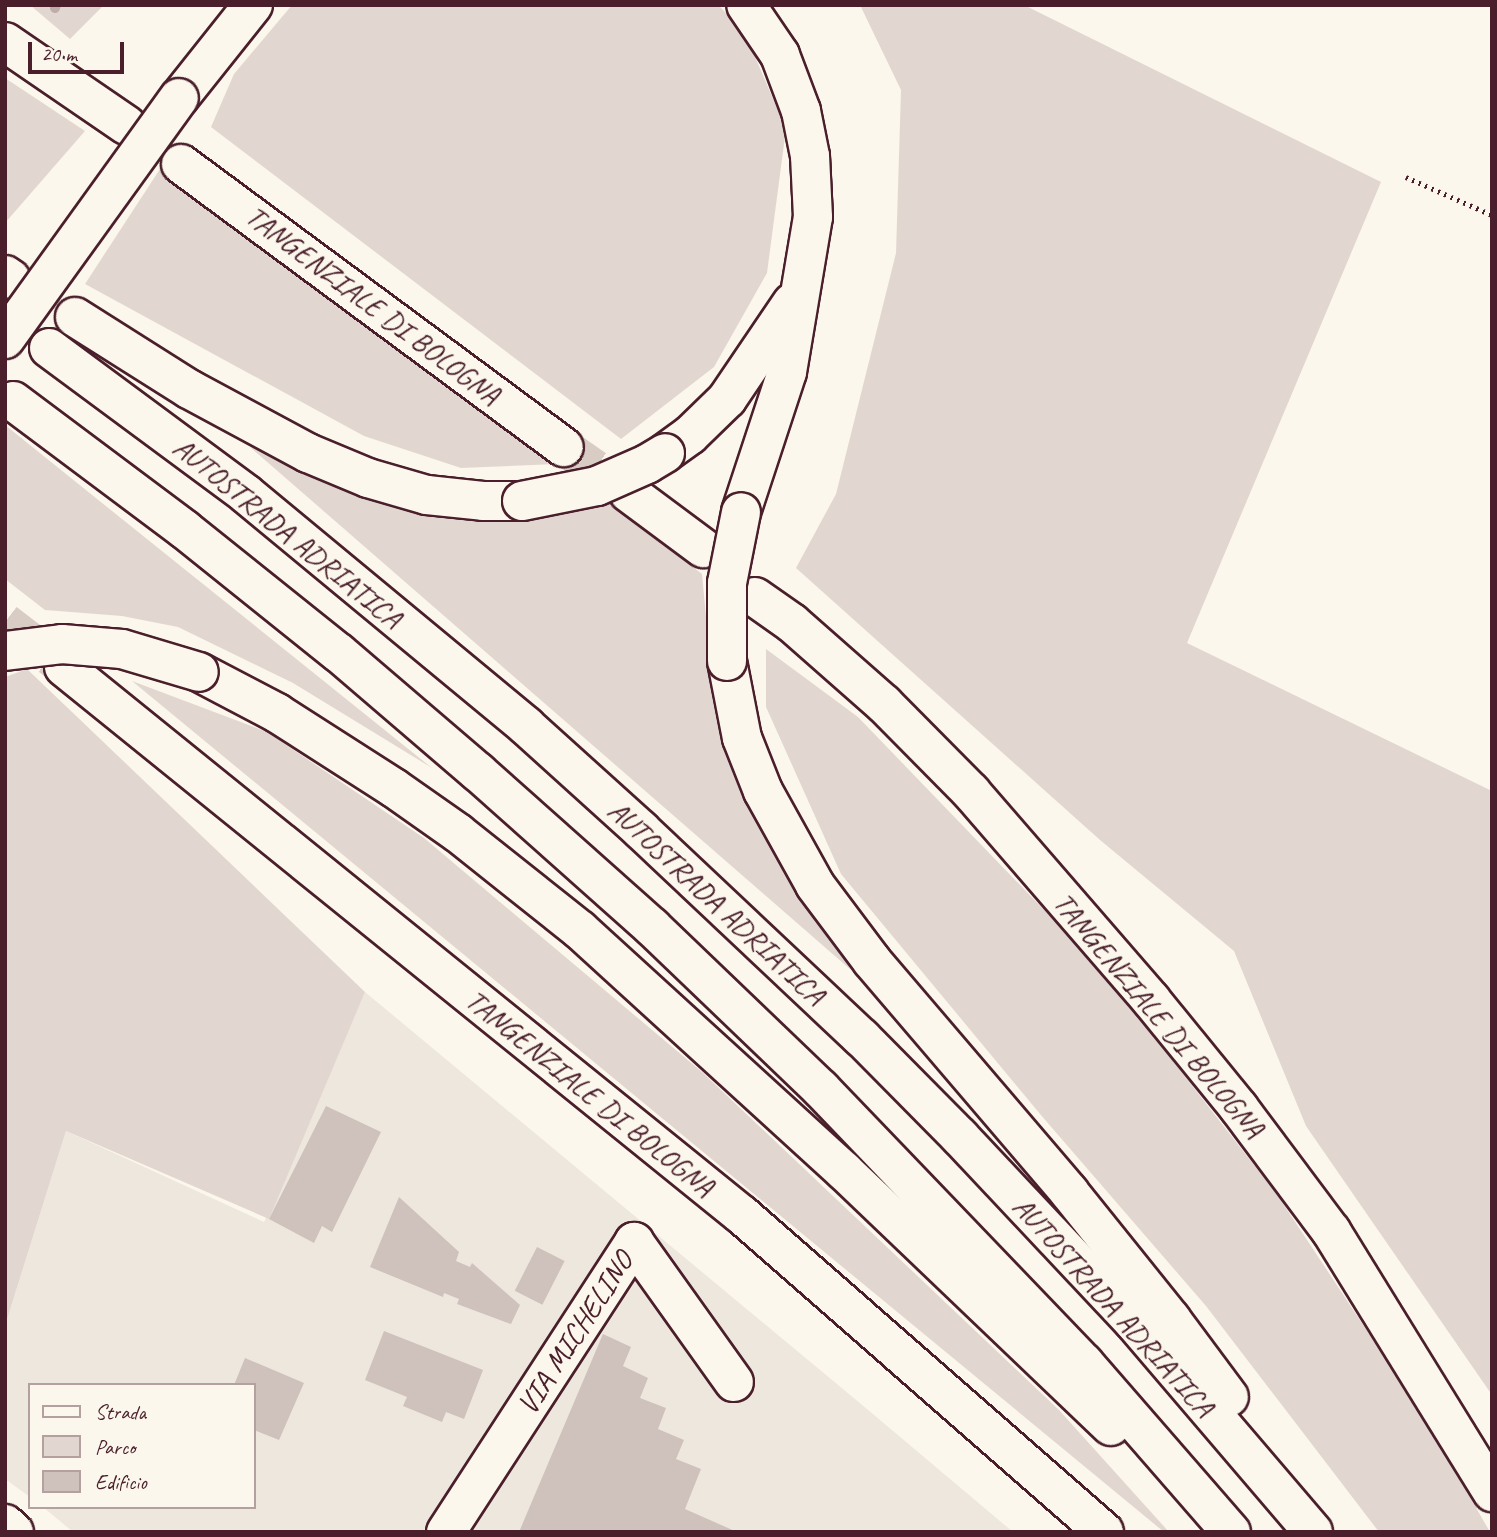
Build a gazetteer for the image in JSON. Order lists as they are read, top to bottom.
{
  "streets": {
    "main road": ["TANGENZIALE DI BOLOGNA", "AUTOSTRADA ADRIATICA", "VIA MICHELINO"]
  },
  "legend": ["Strada", "Parco", "Edificio"],
  "scale_bar": "20 m"
}
